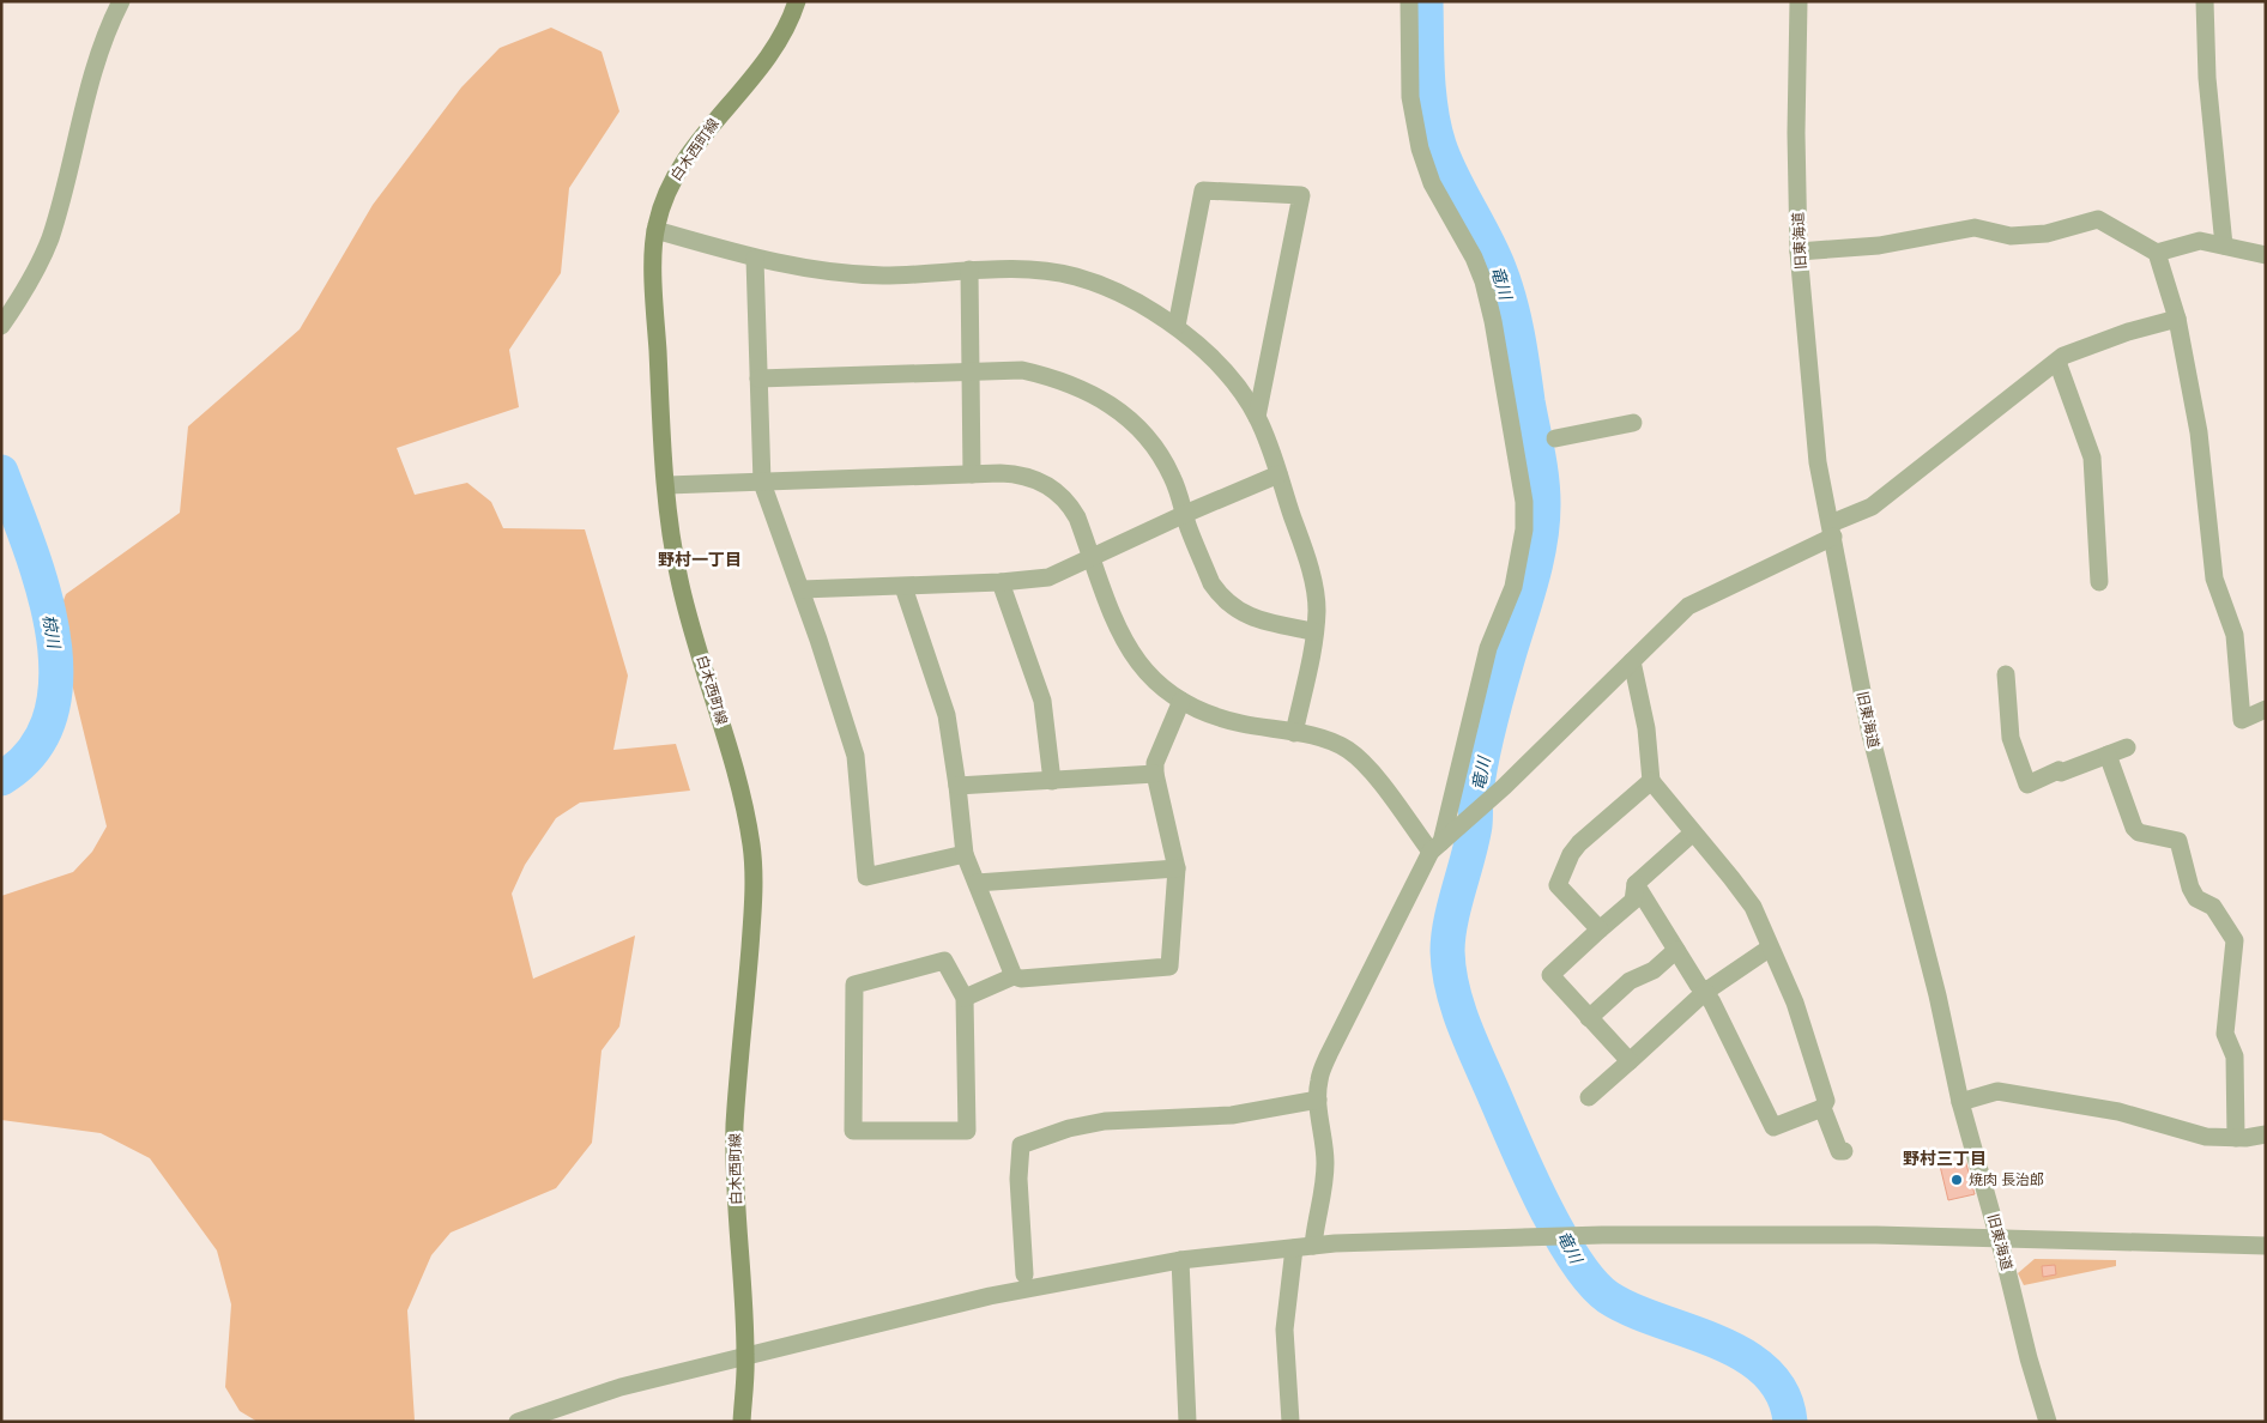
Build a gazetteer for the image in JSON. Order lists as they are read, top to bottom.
{
  "streets": {
    "main road": ["白木西町線"],
    "street": ["旧東海道"]
  },
  "districts": ["野村一丁目", "野村三丁目"],
  "water": ["竜川", "椋川"],
  "places": ["焼肉 長治郎"]
}
